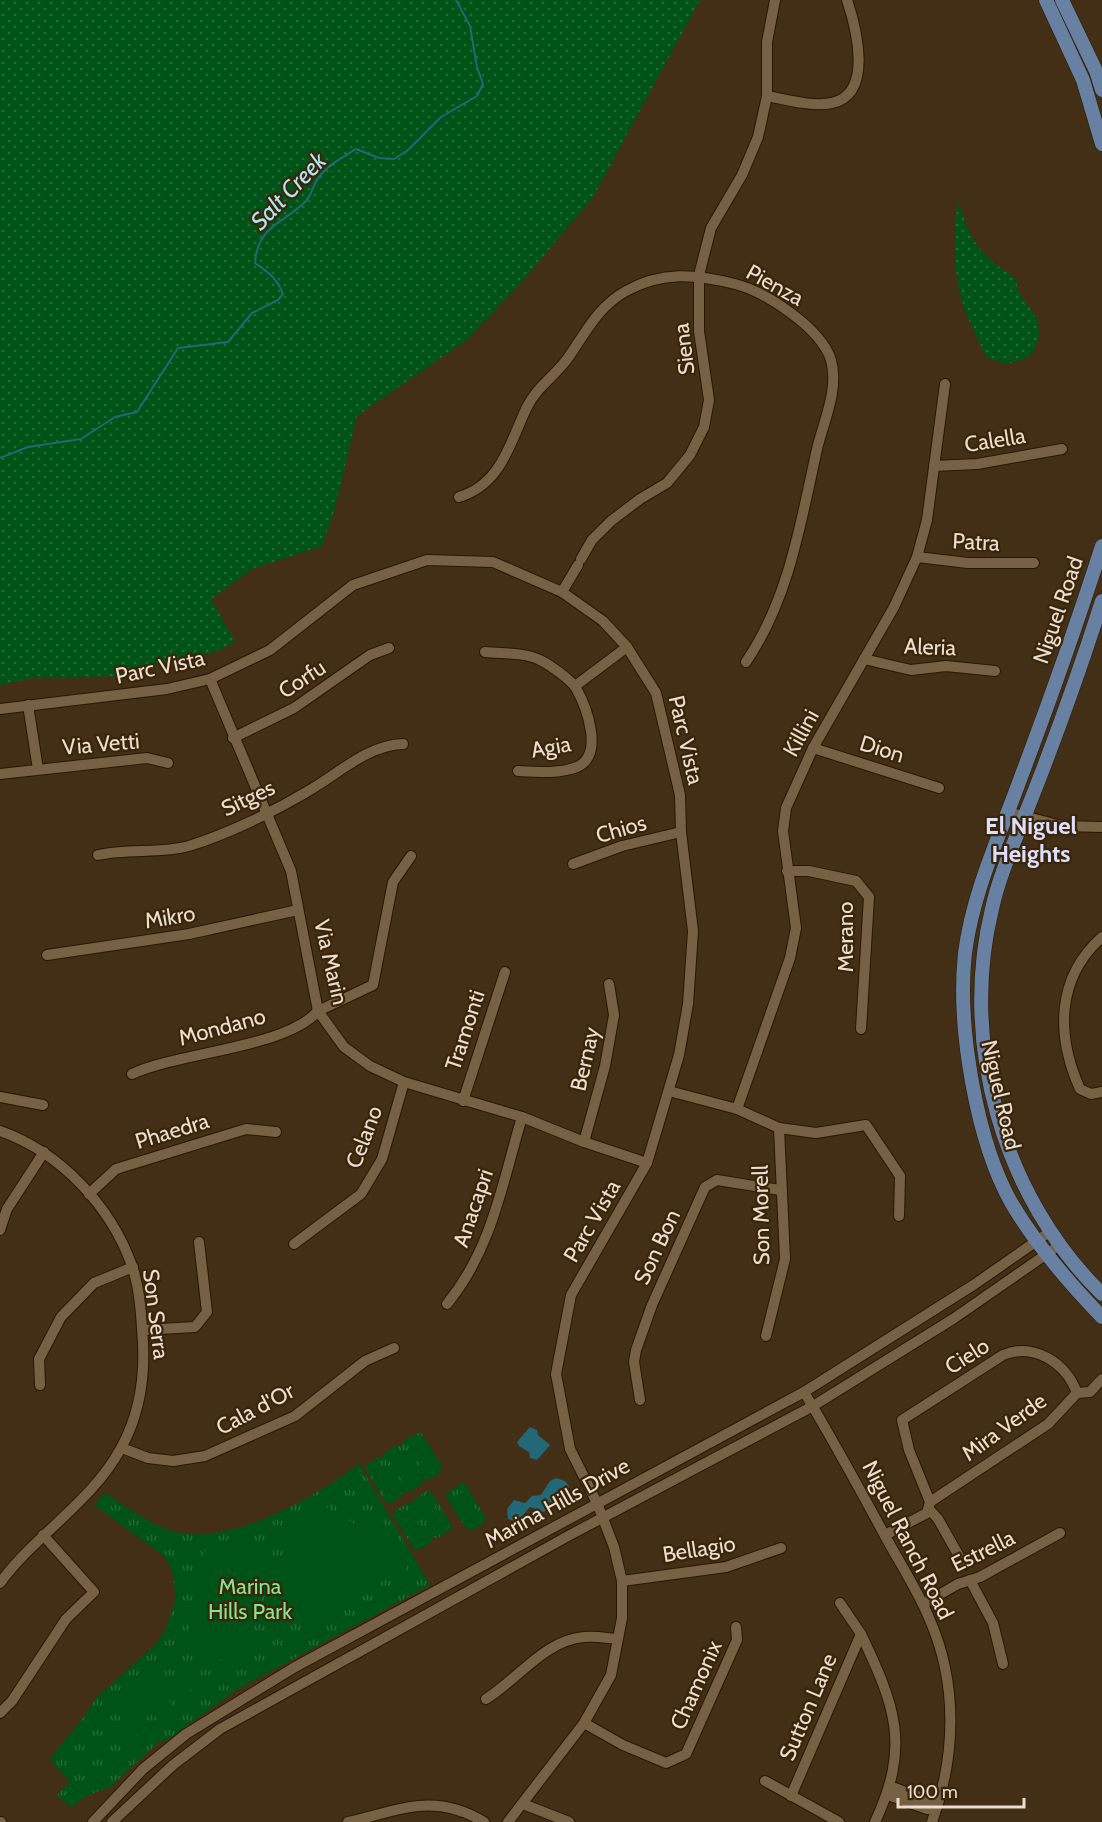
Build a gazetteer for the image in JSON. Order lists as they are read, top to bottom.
{
  "streets": {
    "main road": ["Niguel Road"],
    "street": [
      "Pienza",
      "Siena",
      "Calella",
      "Patra",
      "Aleria",
      "Parc Vista",
      "Corfu",
      "Killini",
      "Via Vetti",
      "Agia",
      "Dion",
      "Sitges",
      "Chios",
      "Mikro",
      "Merano",
      "Via Marin",
      "Mondano",
      "Tramonti",
      "Bernay",
      "Phaedra",
      "Celano",
      "Anacapri",
      "Son Morell",
      "Son Bon",
      "Son Serra",
      "Cielo",
      "Cala d'Or",
      "Mira Verde",
      "Marina Hills Drive",
      "Niguel Ranch Road",
      "Bellagio",
      "Estrella",
      "Chamonix",
      "Sutton Lane"
    ]
  },
  "crossings": [
    ["Pienza", "Siena"],
    ["Siena", "Parc Vista"],
    ["Calella", "Killini"],
    ["Patra", "Killini"],
    ["Niguel Road", "Marina Hills Drive"],
    ["Aleria", "Killini"],
    ["Parc Vista", "Via Vetti"],
    ["Parc Vista", "Chios"],
    ["Parc Vista", "Via Marin"],
    ["Parc Vista", "Marina Hills Drive"],
    ["Parc Vista", "Bellagio"],
    ["Parc Vista", "Chamonix"],
    ["Corfu", "Via Marin"],
    ["Killini", "Dion"],
    ["Killini", "Merano"],
    ["Sitges", "Via Marin"],
    ["Mikro", "Via Marin"],
    ["Via Marin", "Mondano"],
    ["Via Marin", "Tramonti"],
    ["Via Marin", "Bernay"],
    ["Via Marin", "Celano"],
    ["Via Marin", "Anacapri"],
    ["Phaedra", "Son Serra"],
    ["Son Morell", "Son Bon"],
    ["Son Serra", "Cala d'Or"],
    ["Cielo", "Mira Verde"],
    ["Mira Verde", "Niguel Ranch Road"],
    ["Marina Hills Drive", "Niguel Ranch Road"],
    ["Niguel Ranch Road", "Estrella"]
  ],
  "districts": ["El Niguel Heights"],
  "water": ["Salt Creek"],
  "parks": ["Marina Hills Park"],
  "scale_bar": "100 m"
}
